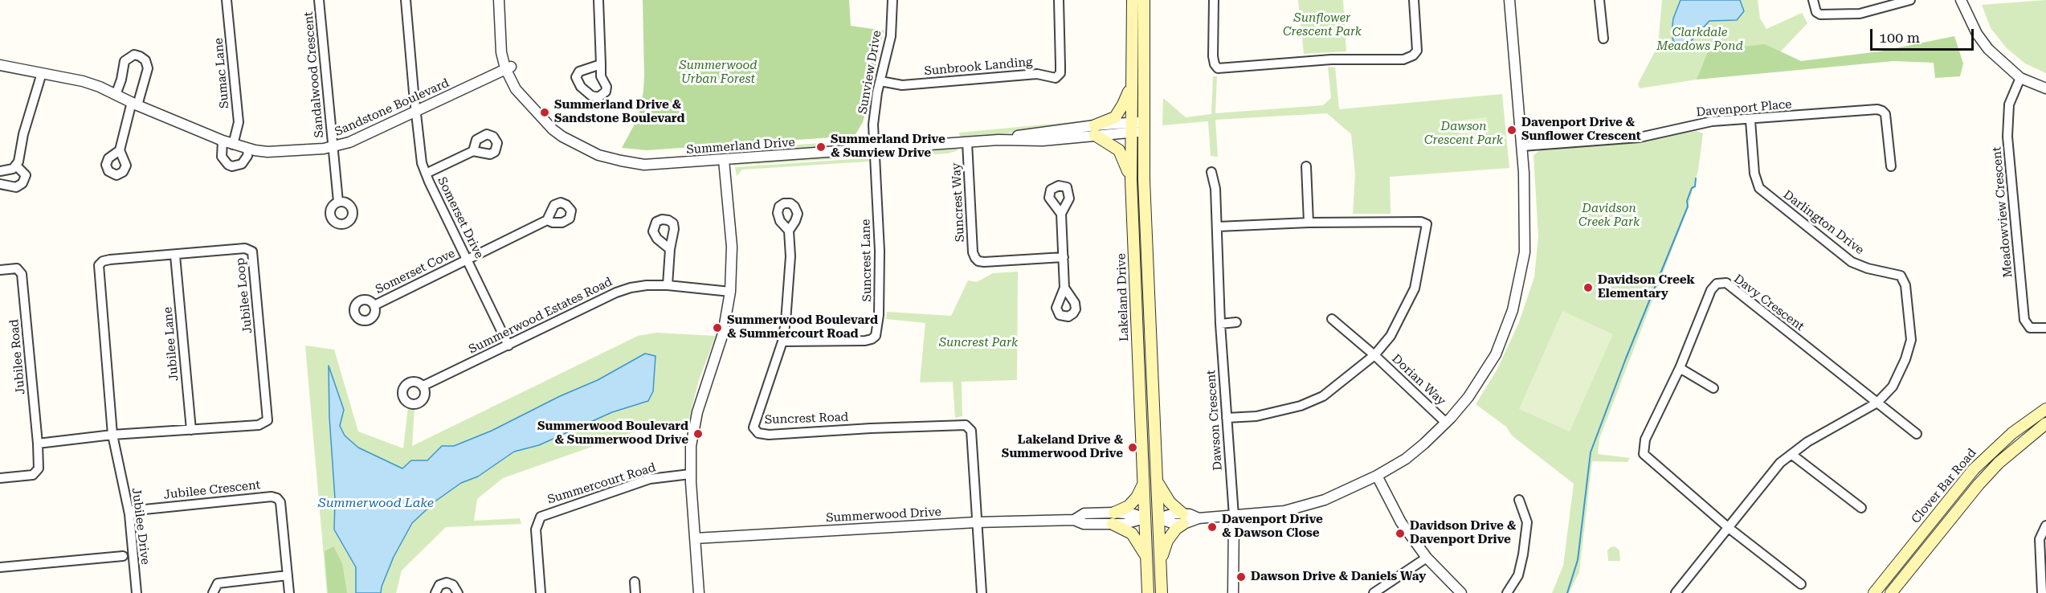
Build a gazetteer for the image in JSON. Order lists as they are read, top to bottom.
{
  "streets": {
    "main road": ["Lakeland Drive", "Clover Bar Road"],
    "street": [
      "Sunbrook Landing",
      "Sunview Drive",
      "Sumac Lane",
      "Sandalwood Crescent",
      "Sandstone Boulevard",
      "Davenport Place",
      "Summerland Drive",
      "Suncrest Way",
      "Meadowview Crescent",
      "Somerset Drive",
      "Darlington Drive",
      "Suncrest Lane",
      "Somerset Cove",
      "Jubilee Loop",
      "Davy Crescent",
      "Summerwood Estates Road",
      "Jubilee Lane",
      "Jubilee Road",
      "Dorian Way",
      "Suncrest Road",
      "Dawson Crescent",
      "Summercourt Road",
      "Jubilee Crescent",
      "Summerwood Drive",
      "Jubilee Drive"
    ]
  },
  "crossings": [
    ["Sunbrook Landing", "Sunview Drive"],
    ["Sunview Drive", "Summerland Drive"],
    ["Sunview Drive", "Suncrest Lane"],
    ["Sumac Lane", "Sandstone Boulevard"],
    ["Sandalwood Crescent", "Sandstone Boulevard"],
    ["Sandstone Boulevard", "Summerland Drive"],
    ["Sandstone Boulevard", "Somerset Drive"],
    ["Davenport Place", "Darlington Drive"],
    ["Summerland Drive", "Suncrest Way"],
    ["Summerland Drive", "Suncrest Lane"],
    ["Summerland Drive", "Lakeland Drive"],
    ["Somerset Drive", "Somerset Cove"],
    ["Somerset Drive", "Summerwood Estates Road"],
    ["Darlington Drive", "Davy Crescent"],
    ["Suncrest Lane", "Suncrest Road"],
    ["Jubilee Loop", "Jubilee Lane"],
    ["Jubilee Loop", "Jubilee Drive"],
    ["Lakeland Drive", "Summerwood Drive"],
    ["Dorian Way", "Dawson Crescent"],
    ["Suncrest Road", "Summerwood Drive"],
    ["Jubilee Crescent", "Jubilee Drive"]
  ],
  "water": ["Summerwood Lake"],
  "parks": [
    "Sunflower Crescent Park",
    "Clarkdale Meadows Pond",
    "Summerwood Urban Forest",
    "Dawson Crescent Park",
    "Davidson Creek Park",
    "Suncrest Park"
  ],
  "places": [
    "Summerland Drive & Sandstone Boulevard",
    "Davenport Drive & Sunflower Crescent",
    "Summerland Drive & Sunview Drive",
    "Davidson Creek Elementary",
    "Summerwood Boulevard & Summercourt Road",
    "Summerwood Boulevard & Summerwood Drive",
    "Lakeland Drive & Summerwood Drive",
    "Davenport Drive & Dawson Close",
    "Davidson Drive & Davenport Drive",
    "Dawson Drive & Daniels Way"
  ],
  "scale_bar": "100 m"
}
